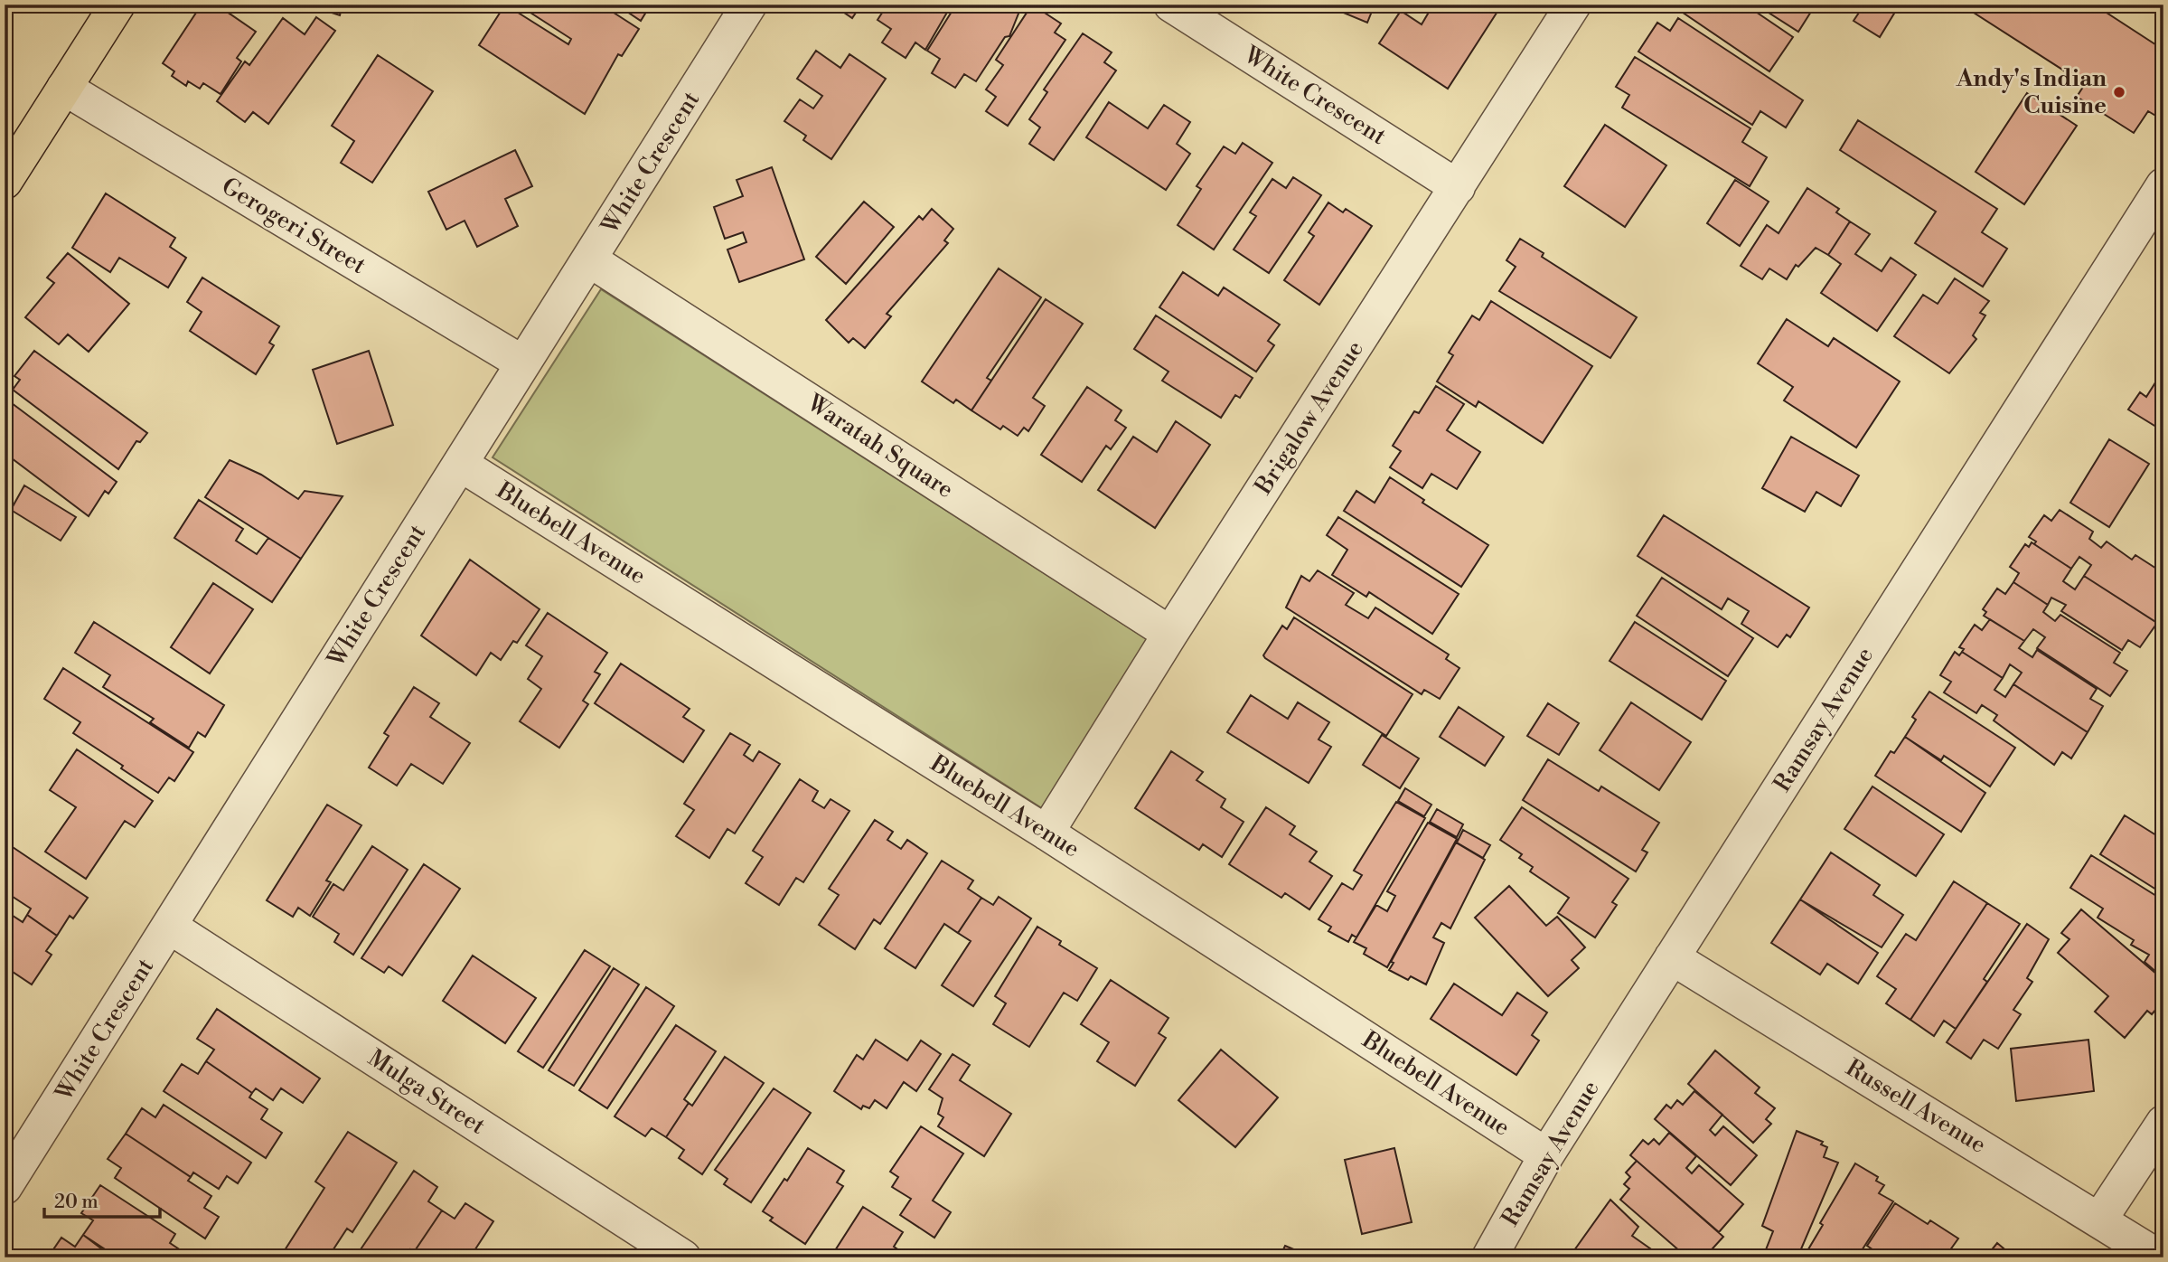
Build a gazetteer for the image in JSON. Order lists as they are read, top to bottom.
{
  "streets": {
    "street": [
      "White Crescent",
      "Gerogeri Street",
      "Brigalow Avenue",
      "Waratah Square",
      "Bluebell Avenue",
      "Ramsay Avenue",
      "Mulga Street",
      "Russell Avenue"
    ]
  },
  "crossings": [
    ["White Crescent", "Gerogeri Street"],
    ["White Crescent", "Brigalow Avenue"],
    ["White Crescent", "Waratah Square"],
    ["White Crescent", "Bluebell Avenue"],
    ["White Crescent", "Mulga Street"],
    ["Brigalow Avenue", "Waratah Square"],
    ["Brigalow Avenue", "Bluebell Avenue"],
    ["Bluebell Avenue", "Ramsay Avenue"],
    ["Ramsay Avenue", "Russell Avenue"]
  ],
  "places": ["Andy's Indian Cuisine"],
  "scale_bar": "20 m"
}
